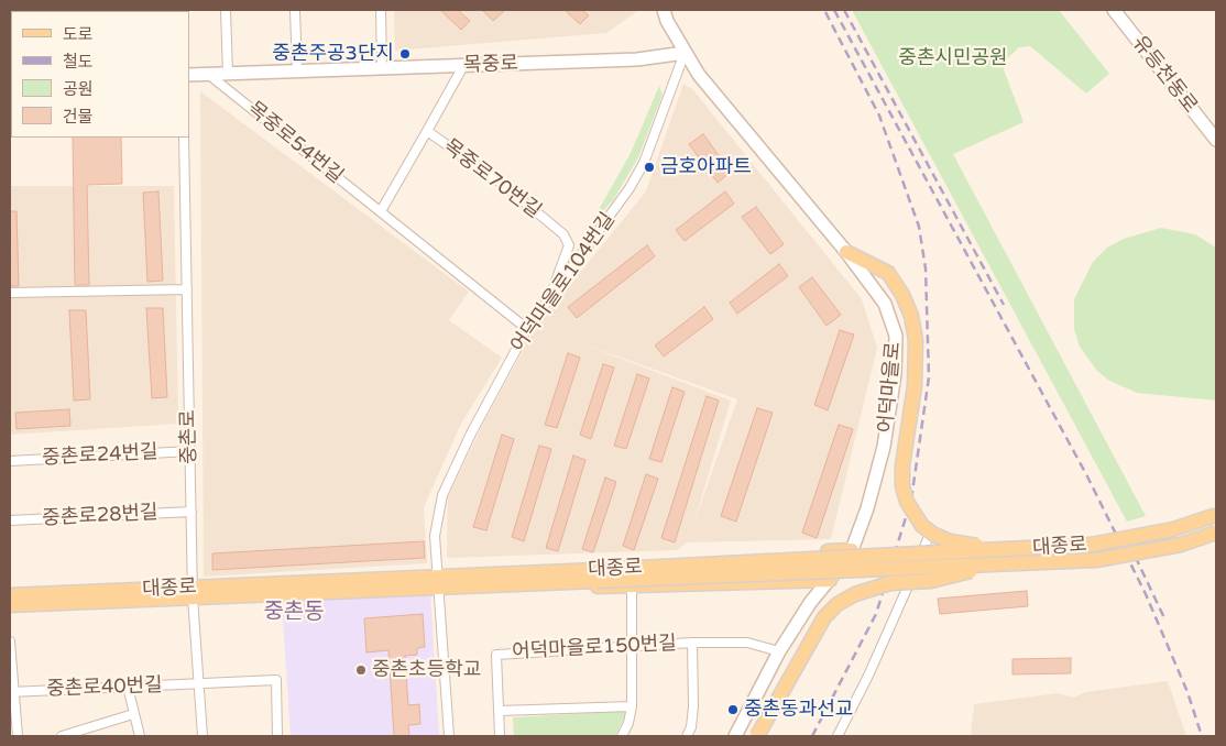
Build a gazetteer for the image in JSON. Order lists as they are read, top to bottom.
{
  "streets": {
    "main road": [
      "목중로",
      "유등천동로",
      "어덕마을로",
      "대종로"
    ],
    "street": [
      "목중로54번길",
      "목중로70번길",
      "어덕마을로104번길",
      "중촌로",
      "중촌로24번길",
      "중촌로28번길",
      "어덕마을로150번길",
      "중촌로40번길"
    ]
  },
  "crossings": [
    ["목중로", "목중로54번길"],
    ["목중로", "목중로70번길"],
    ["목중로", "어덕마을로104번길"],
    ["목중로", "어덕마을로"],
    ["목중로54번길", "어덕마을로104번길"],
    ["목중로70번길", "어덕마을로104번길"],
    ["어덕마을로104번길", "어덕마을로"],
    ["어덕마을로104번길", "대종로"],
    ["어덕마을로", "어덕마을로150번길"],
    ["중촌로", "중촌로24번길"],
    ["중촌로", "중촌로28번길"],
    ["중촌로", "대종로"],
    ["중촌로", "중촌로40번길"]
  ],
  "districts": ["중촌동"],
  "parks": ["중촌시민공원"],
  "places": [
    "중촌주공3단지",
    "금호아파트",
    "중촌초등학교",
    "중촌동과선교"
  ],
  "legend": [
    "도로",
    "철도",
    "공원",
    "건물"
  ]
}
